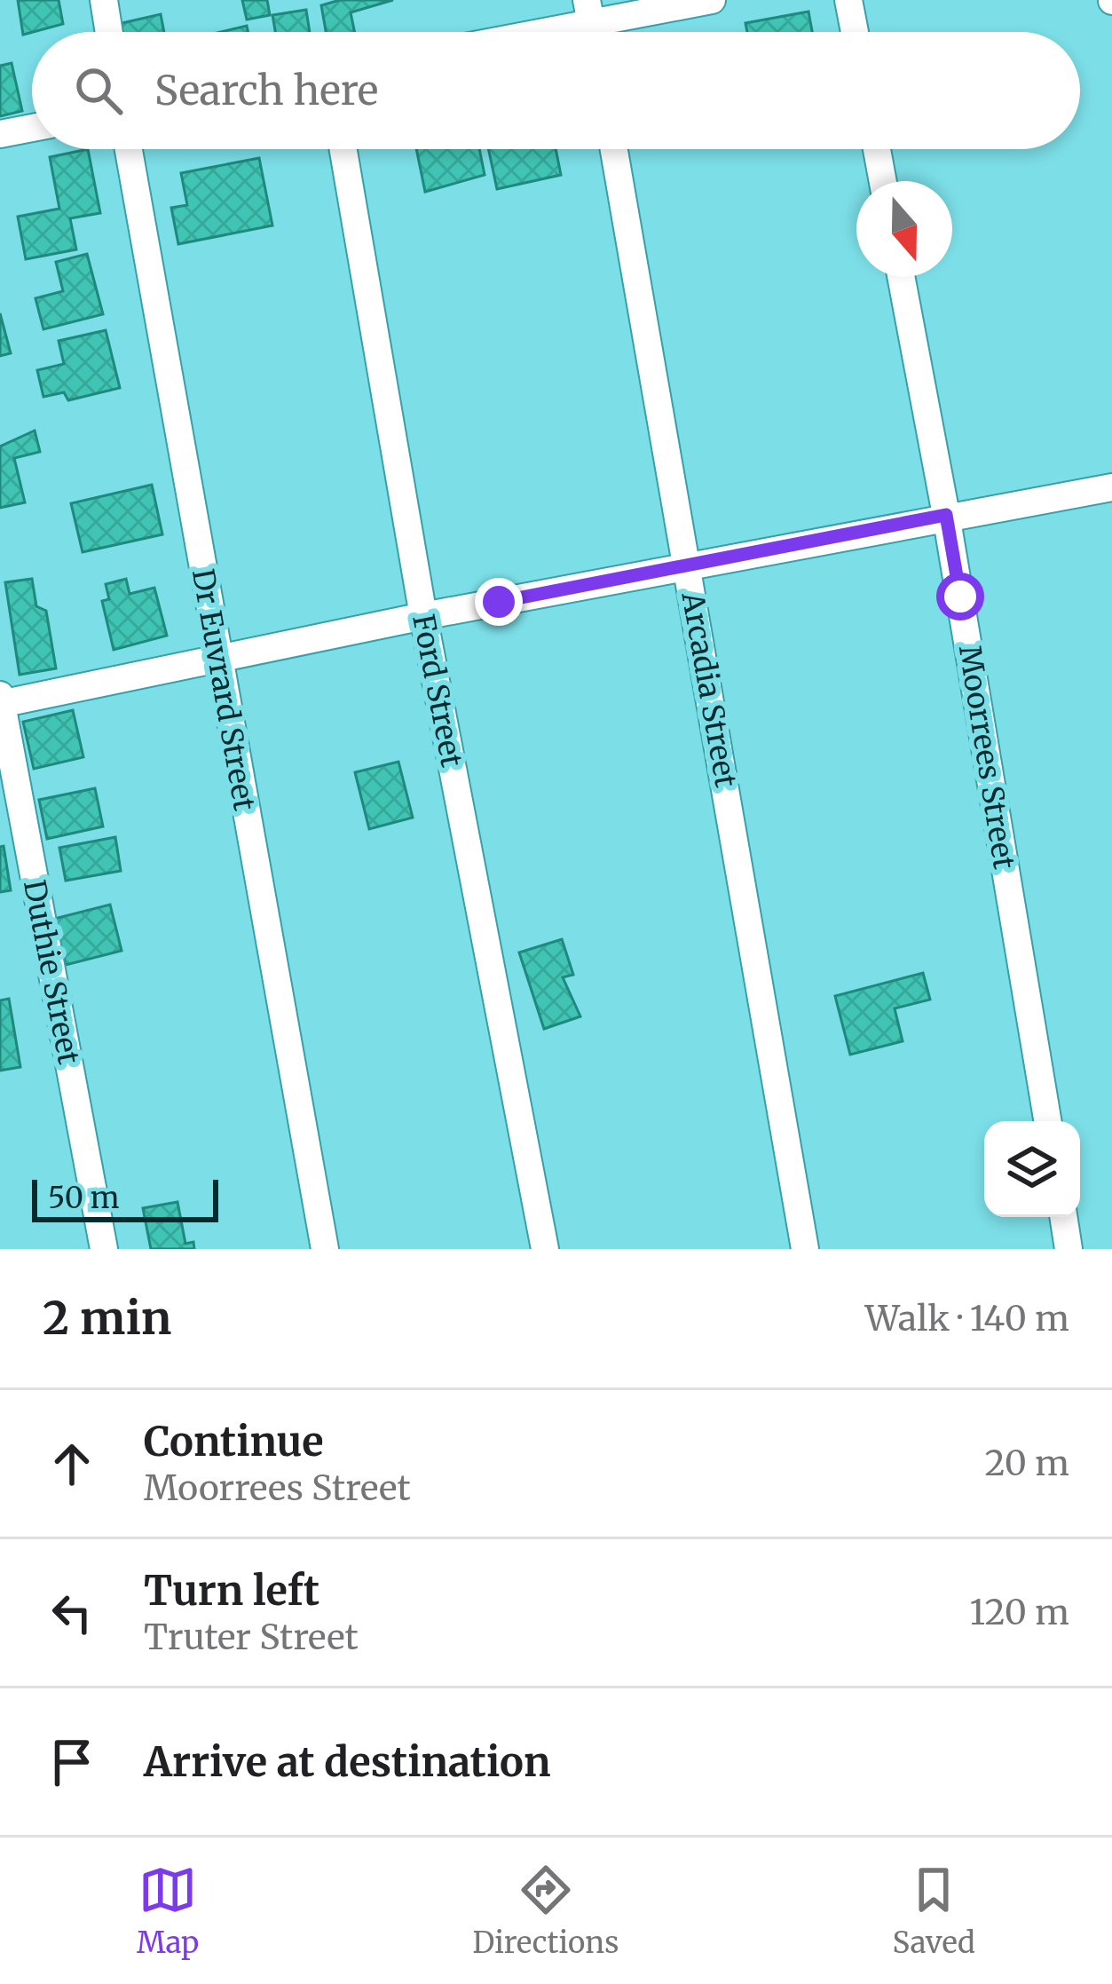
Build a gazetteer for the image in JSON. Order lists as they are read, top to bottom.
{
  "streets": {
    "street": [
      "Dr Euvrard Street",
      "Arcadia Street",
      "Ford Street",
      "Moorrees Street",
      "Duthie Street"
    ]
  },
  "scale_bar": "50 m",
  "north": "bottom",
  "page": {
    "search": "Search here",
    "scale": "50 m",
    "heading": ["2 min", "Walk · 140 m"],
    "list": [
      ["Continue", "Moorrees Street", "20 m"],
      ["Turn left", "Truter Street", "120 m"],
      "Arrive at destination"
    ],
    "nav": ["Map", "Directions", "Saved"]
  }
}
